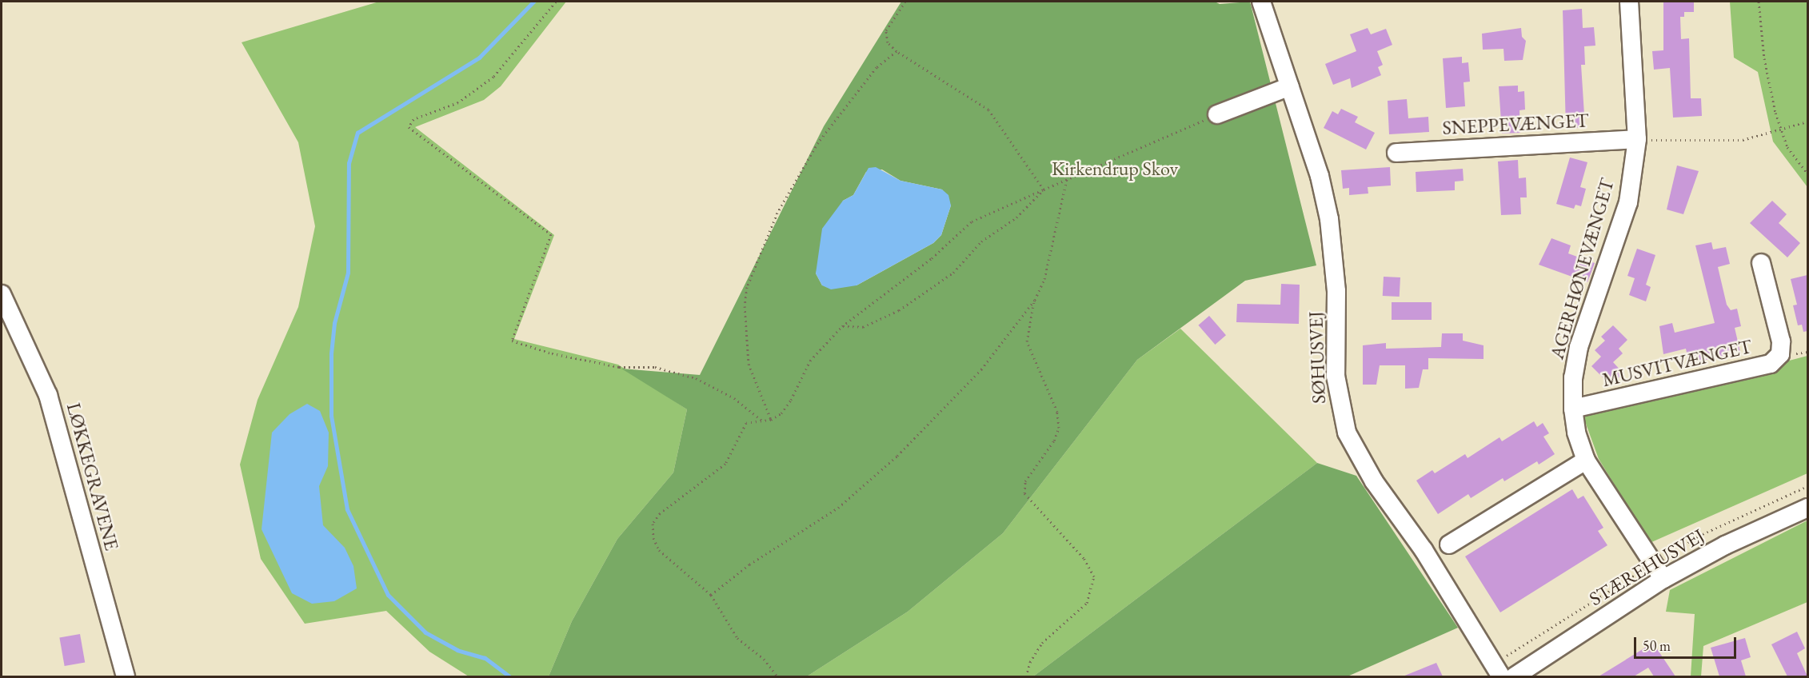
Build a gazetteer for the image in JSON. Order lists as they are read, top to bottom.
{
  "streets": {
    "street": [
      "SNEPPEVÆNGET",
      "AGERHØNEVÆNGET",
      "SØHUSVEJ",
      "MUSVITVÆNGET",
      "LØKKEGRAVENE",
      "STÆREHUSVEJ"
    ]
  },
  "crossings": [
    ["SNEPPEVÆNGET", "AGERHØNEVÆNGET"],
    ["AGERHØNEVÆNGET", "MUSVITVÆNGET"],
    ["AGERHØNEVÆNGET", "STÆREHUSVEJ"]
  ],
  "parks": ["Kirkendrup Skov"],
  "scale_bar": "50 m"
}
